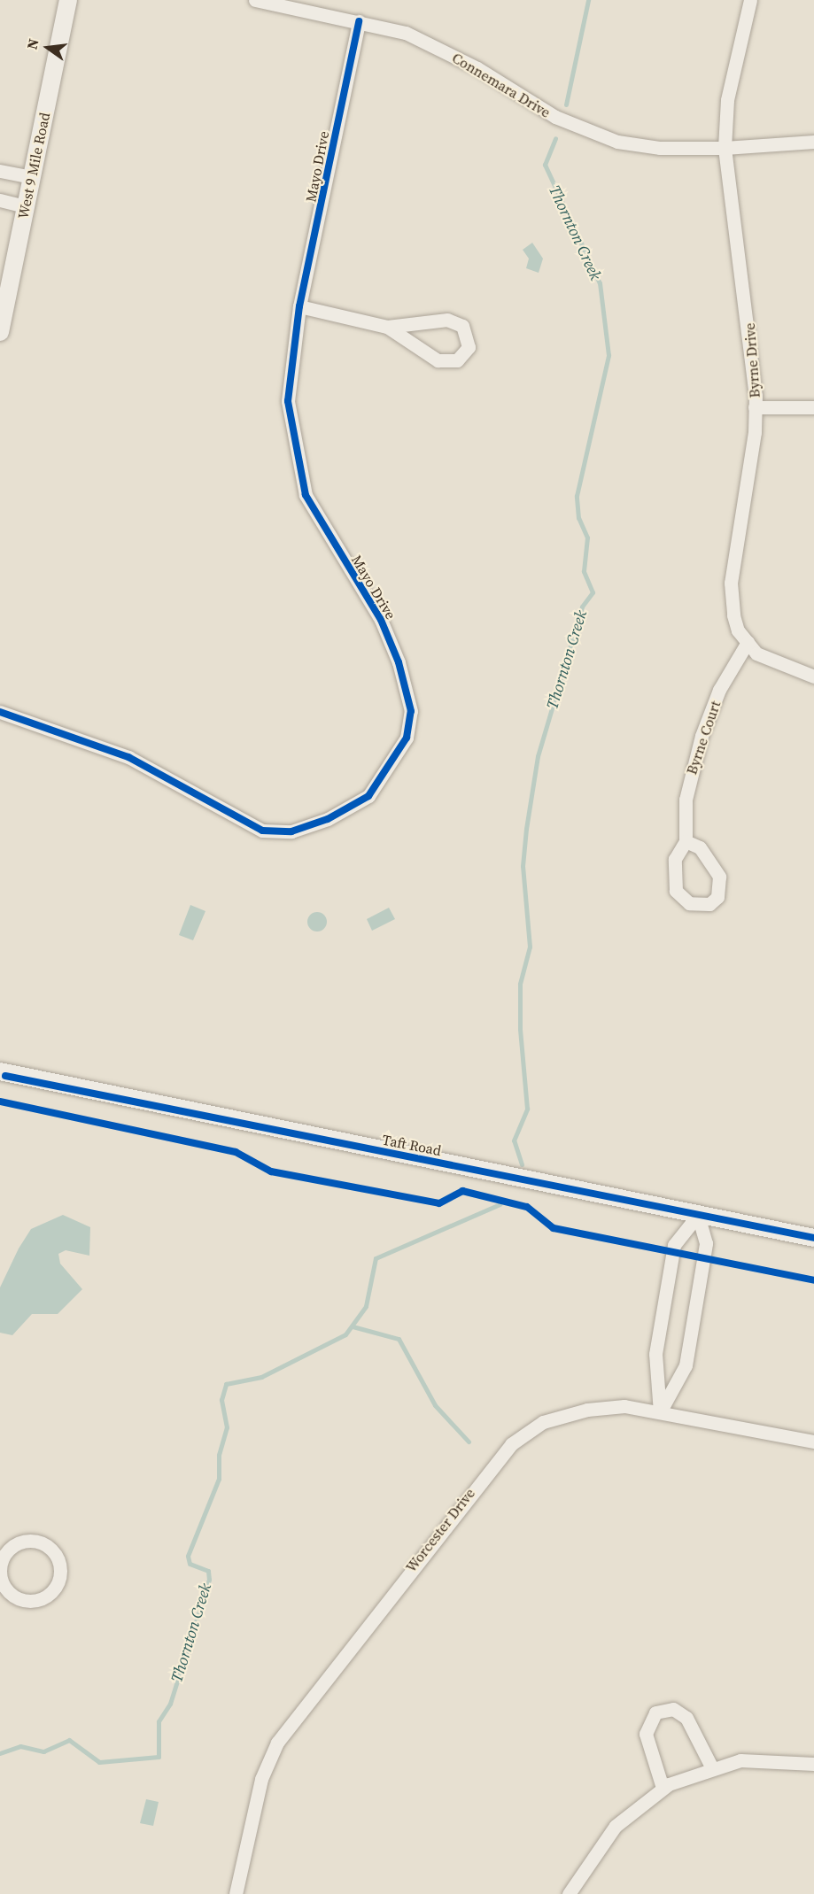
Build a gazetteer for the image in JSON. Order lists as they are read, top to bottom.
{
  "streets": {
    "street": [
      "Connemara Drive",
      "West 9 Mile Road",
      "Mayo Drive",
      "Byrne Drive",
      "Byrne Court",
      "Taft Road",
      "Worcester Drive"
    ]
  },
  "crossings": [
    ["Connemara Drive", "Mayo Drive"],
    ["Connemara Drive", "Byrne Drive"],
    ["Byrne Drive", "Byrne Court"]
  ],
  "water": ["Thornton Creek"],
  "north": "left"
}
